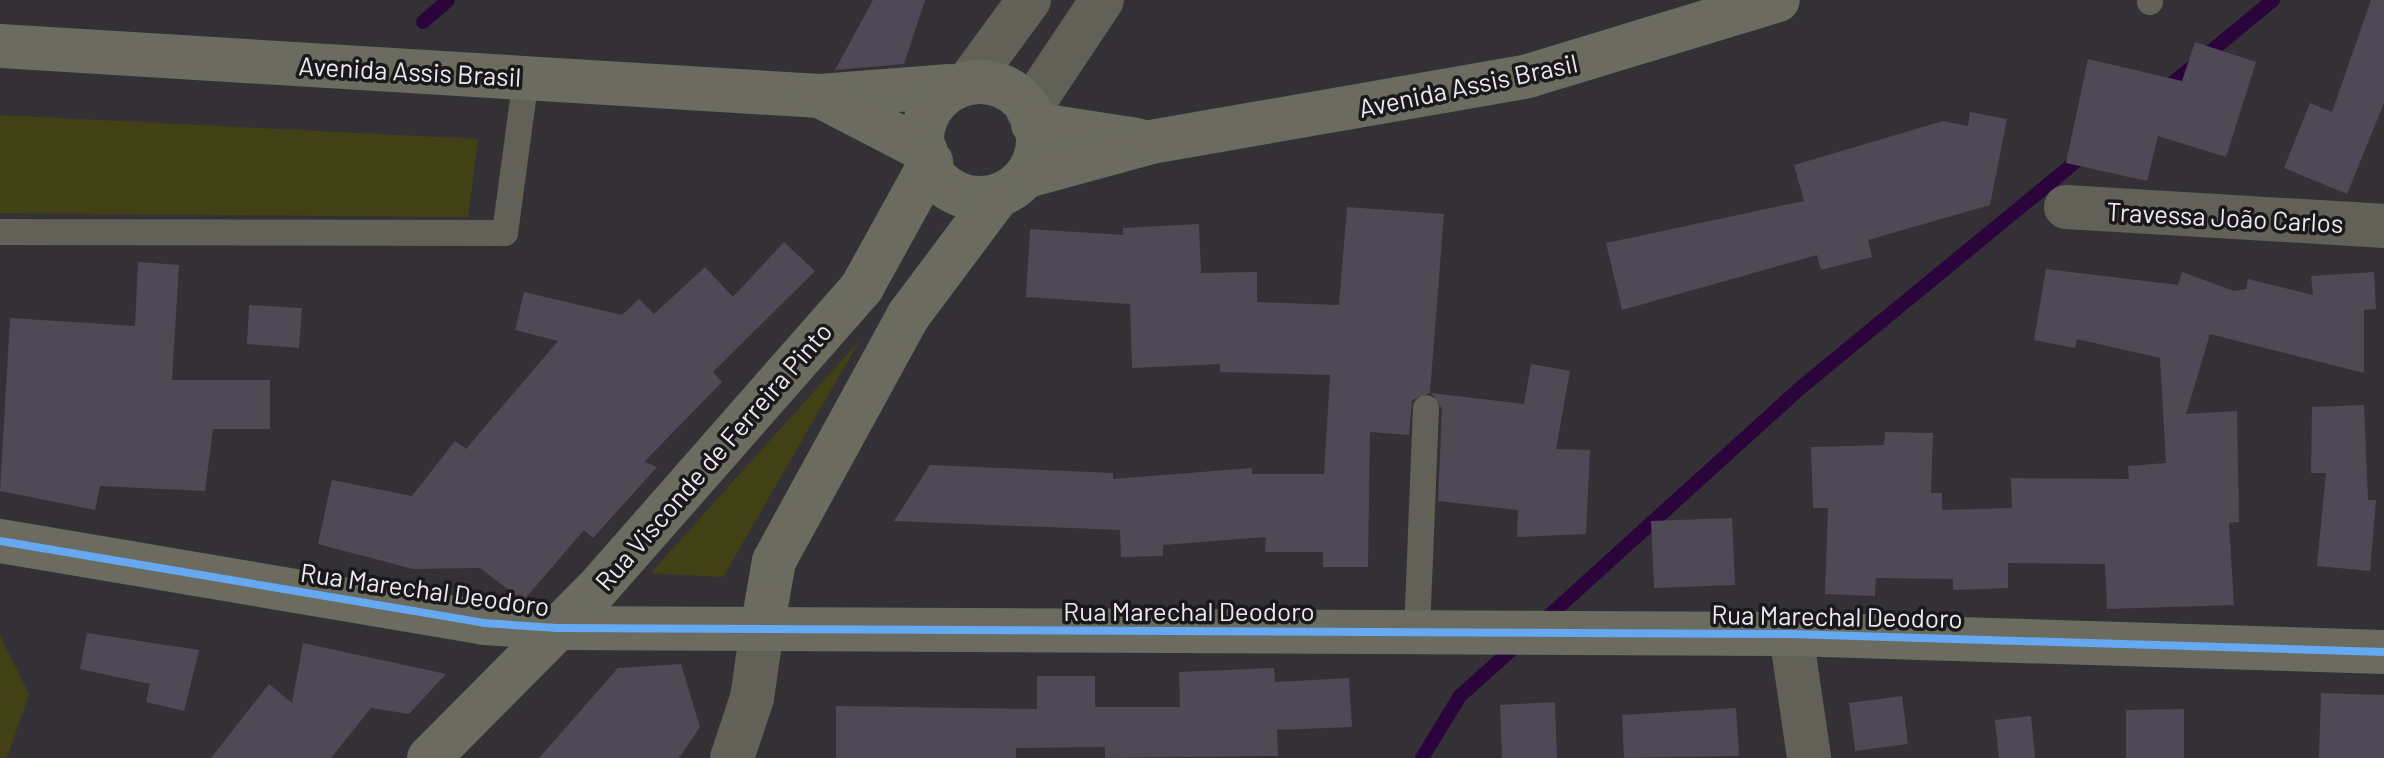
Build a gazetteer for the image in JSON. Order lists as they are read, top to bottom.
{
  "streets": {
    "street": [
      "Avenida Assis Brasil",
      "Travessa João Carlos",
      "Rua Visconde de Ferreira Pinto",
      "Rua Marechal Deodoro"
    ]
  },
  "crossings": [
    ["Avenida Assis Brasil", "Rua Visconde de Ferreira Pinto"],
    ["Rua Visconde de Ferreira Pinto", "Rua Marechal Deodoro"]
  ]
}
